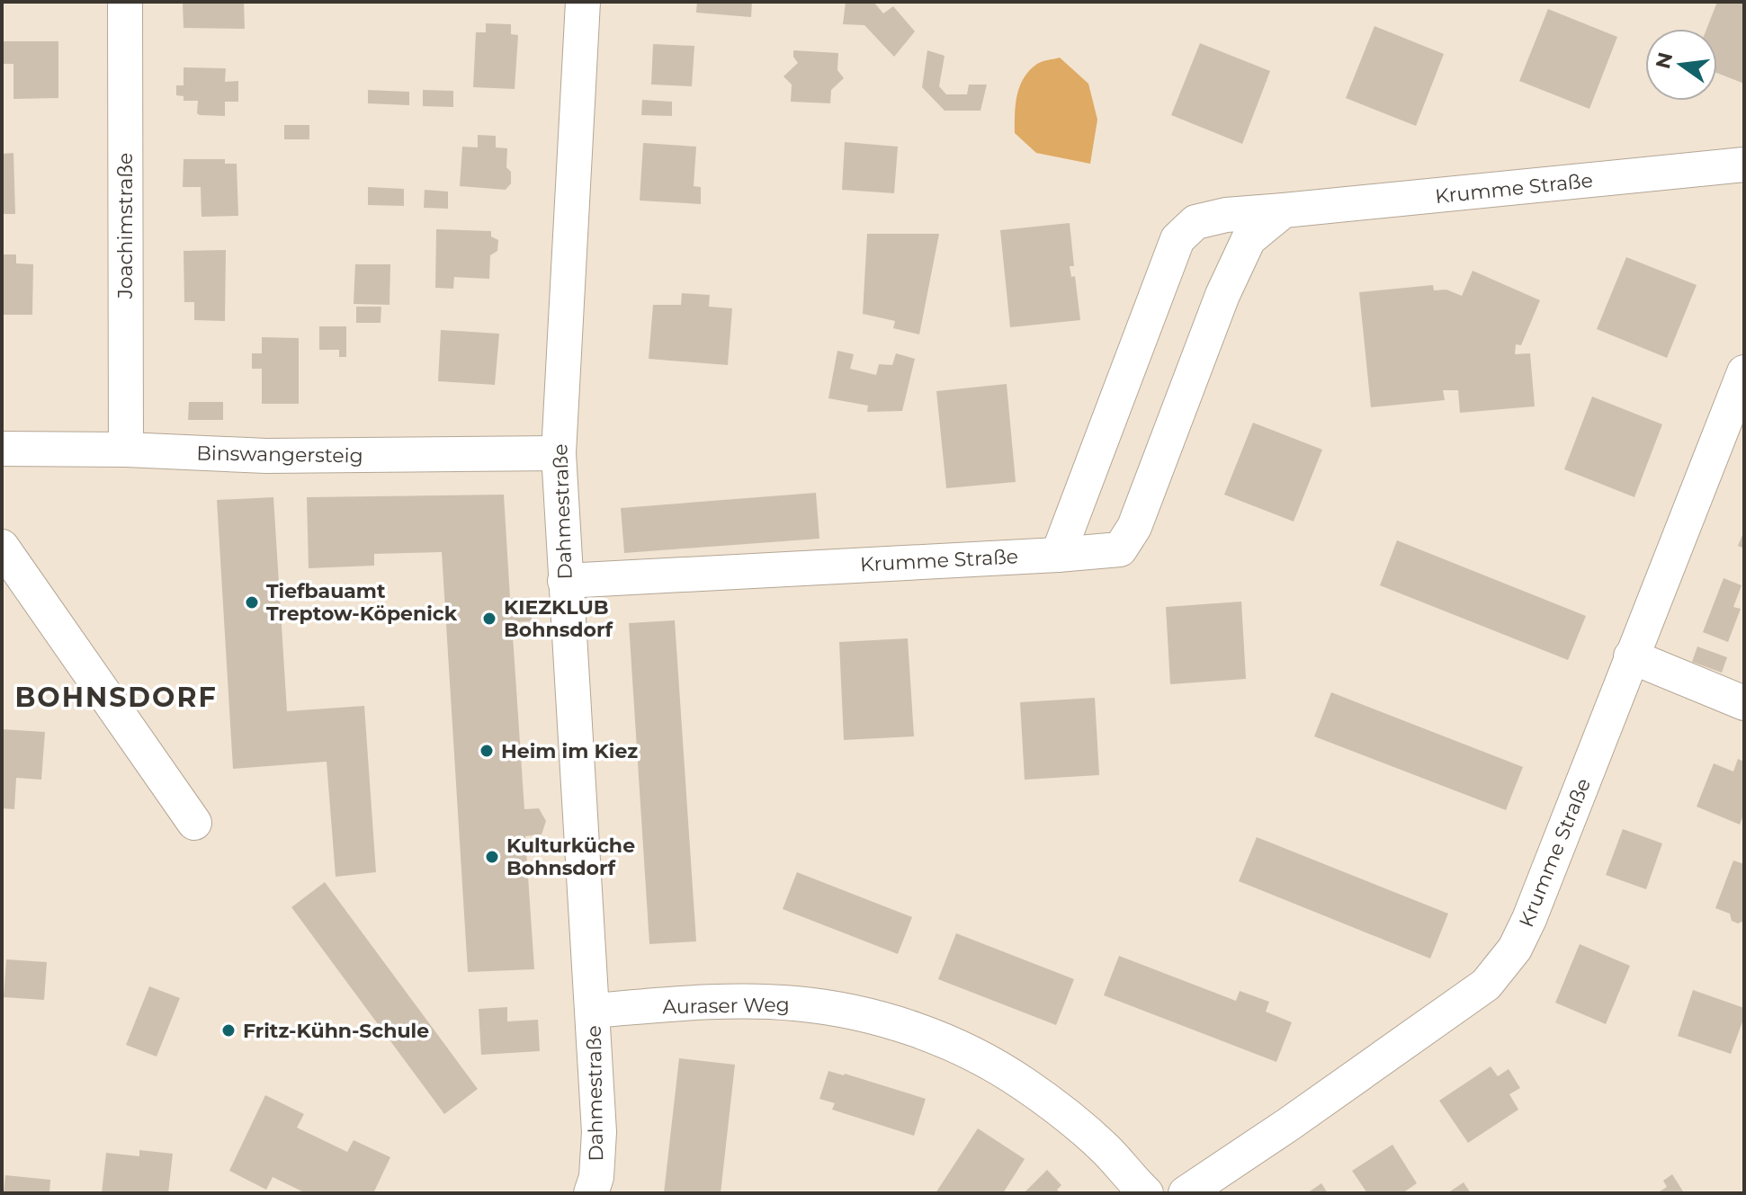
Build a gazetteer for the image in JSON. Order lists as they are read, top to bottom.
{
  "streets": {
    "street": [
      "Krumme Straße",
      "Joachimstraße",
      "Binswangersteig",
      "Dahmestraße",
      "Auraser Weg"
    ]
  },
  "crossings": [
    ["Krumme Straße", "Dahmestraße"],
    ["Joachimstraße", "Binswangersteig"],
    ["Binswangersteig", "Dahmestraße"],
    ["Dahmestraße", "Auraser Weg"]
  ],
  "districts": ["BOHNSDORF"],
  "places": [
    "Tiefbauamt Treptow-Köpenick",
    "KIEZKLUB Bohnsdorf",
    "Heim im Kiez",
    "Kulturküche Bohnsdorf",
    "Fritz-Kühn-Schule"
  ],
  "north": "left"
}
